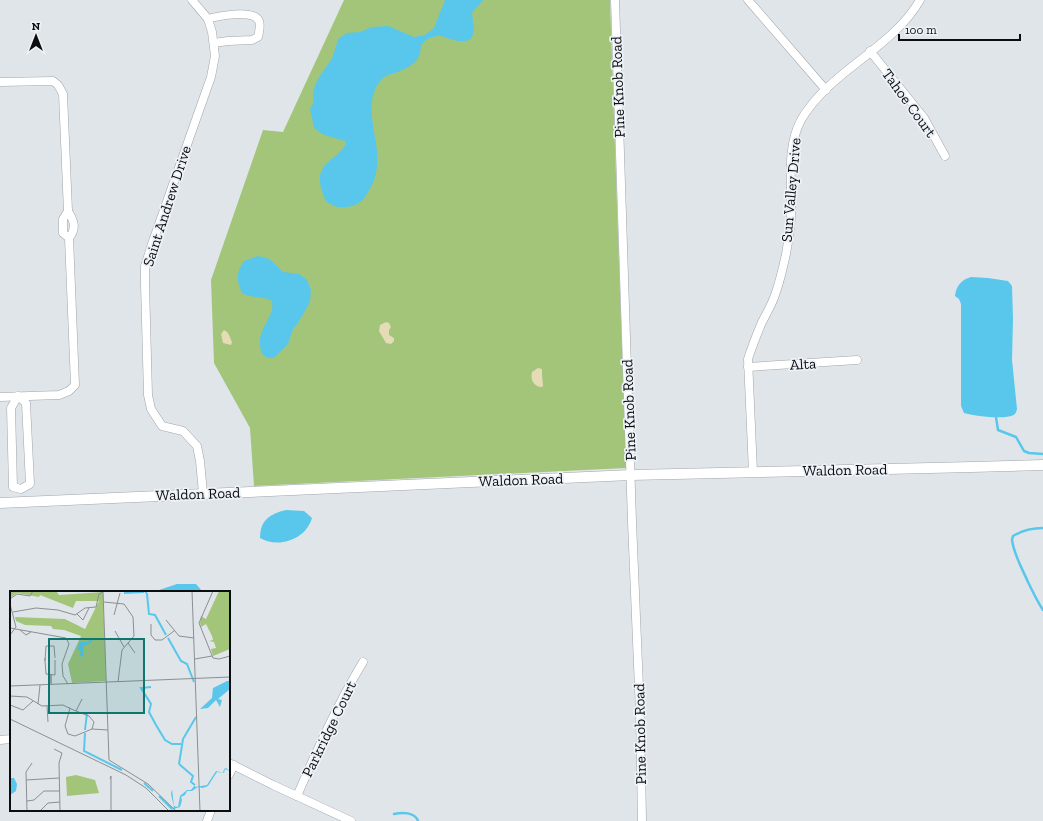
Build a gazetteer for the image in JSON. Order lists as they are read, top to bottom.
{
  "streets": {
    "street": [
      "Pine Knob Road",
      "Tahoe Court",
      "Sun Valley Drive",
      "Saint Andrew Drive",
      "Alta",
      "Waldon Road",
      "Parkridge Court"
    ]
  },
  "crossings": [
    ["Pine Knob Road", "Waldon Road"],
    ["Tahoe Court", "Sun Valley Drive"],
    ["Sun Valley Drive", "Alta"],
    ["Sun Valley Drive", "Waldon Road"],
    ["Saint Andrew Drive", "Waldon Road"]
  ],
  "scale_bar": "100 m",
  "north": "top"
}
